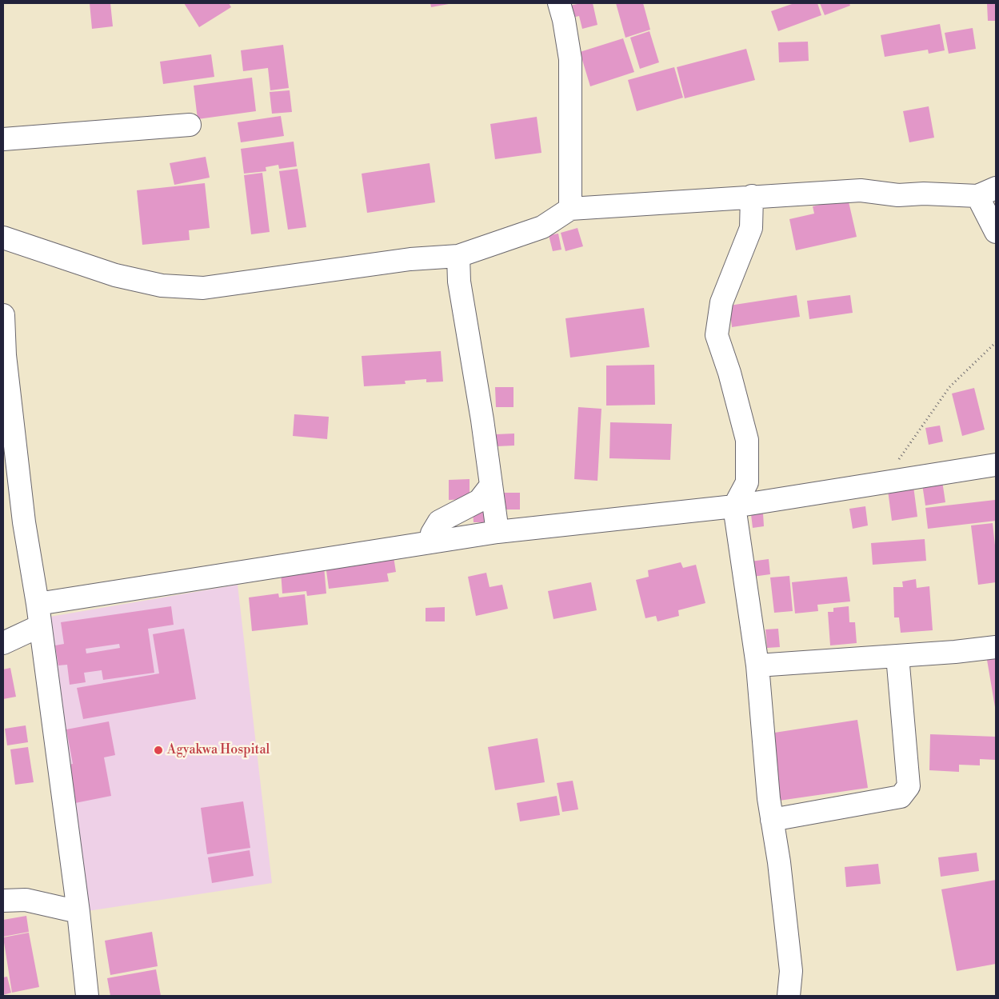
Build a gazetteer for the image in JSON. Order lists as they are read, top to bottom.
{
  "places": ["Agyakwa Hospital"]
}
